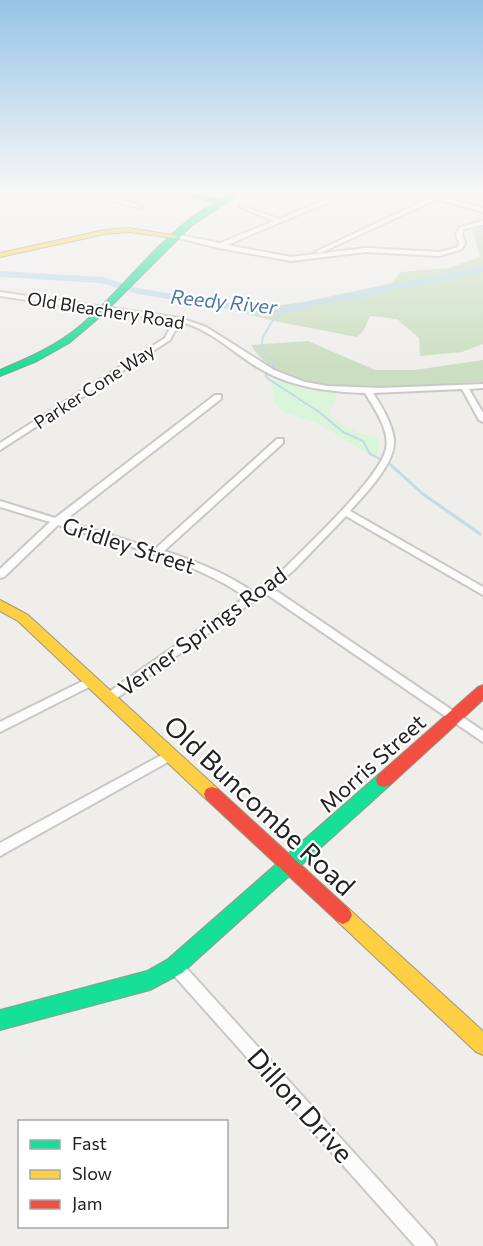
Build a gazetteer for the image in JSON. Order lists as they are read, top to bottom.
{
  "streets": {
    "street": [
      "Old Bleachery Road",
      "Parker Cone Way",
      "Gridley Street",
      "Verner Springs Road",
      "Morris Street",
      "Old Buncombe Road",
      "Dillon Drive"
    ]
  },
  "crossings": [
    ["Old Bleachery Road", "Parker Cone Way"],
    ["Old Bleachery Road", "Verner Springs Road"],
    ["Gridley Street", "Verner Springs Road"],
    ["Verner Springs Road", "Old Buncombe Road"],
    ["Morris Street", "Old Buncombe Road"],
    ["Morris Street", "Dillon Drive"]
  ],
  "water": ["Reedy River"],
  "legend": ["Fast", "Slow", "Jam"]
}
